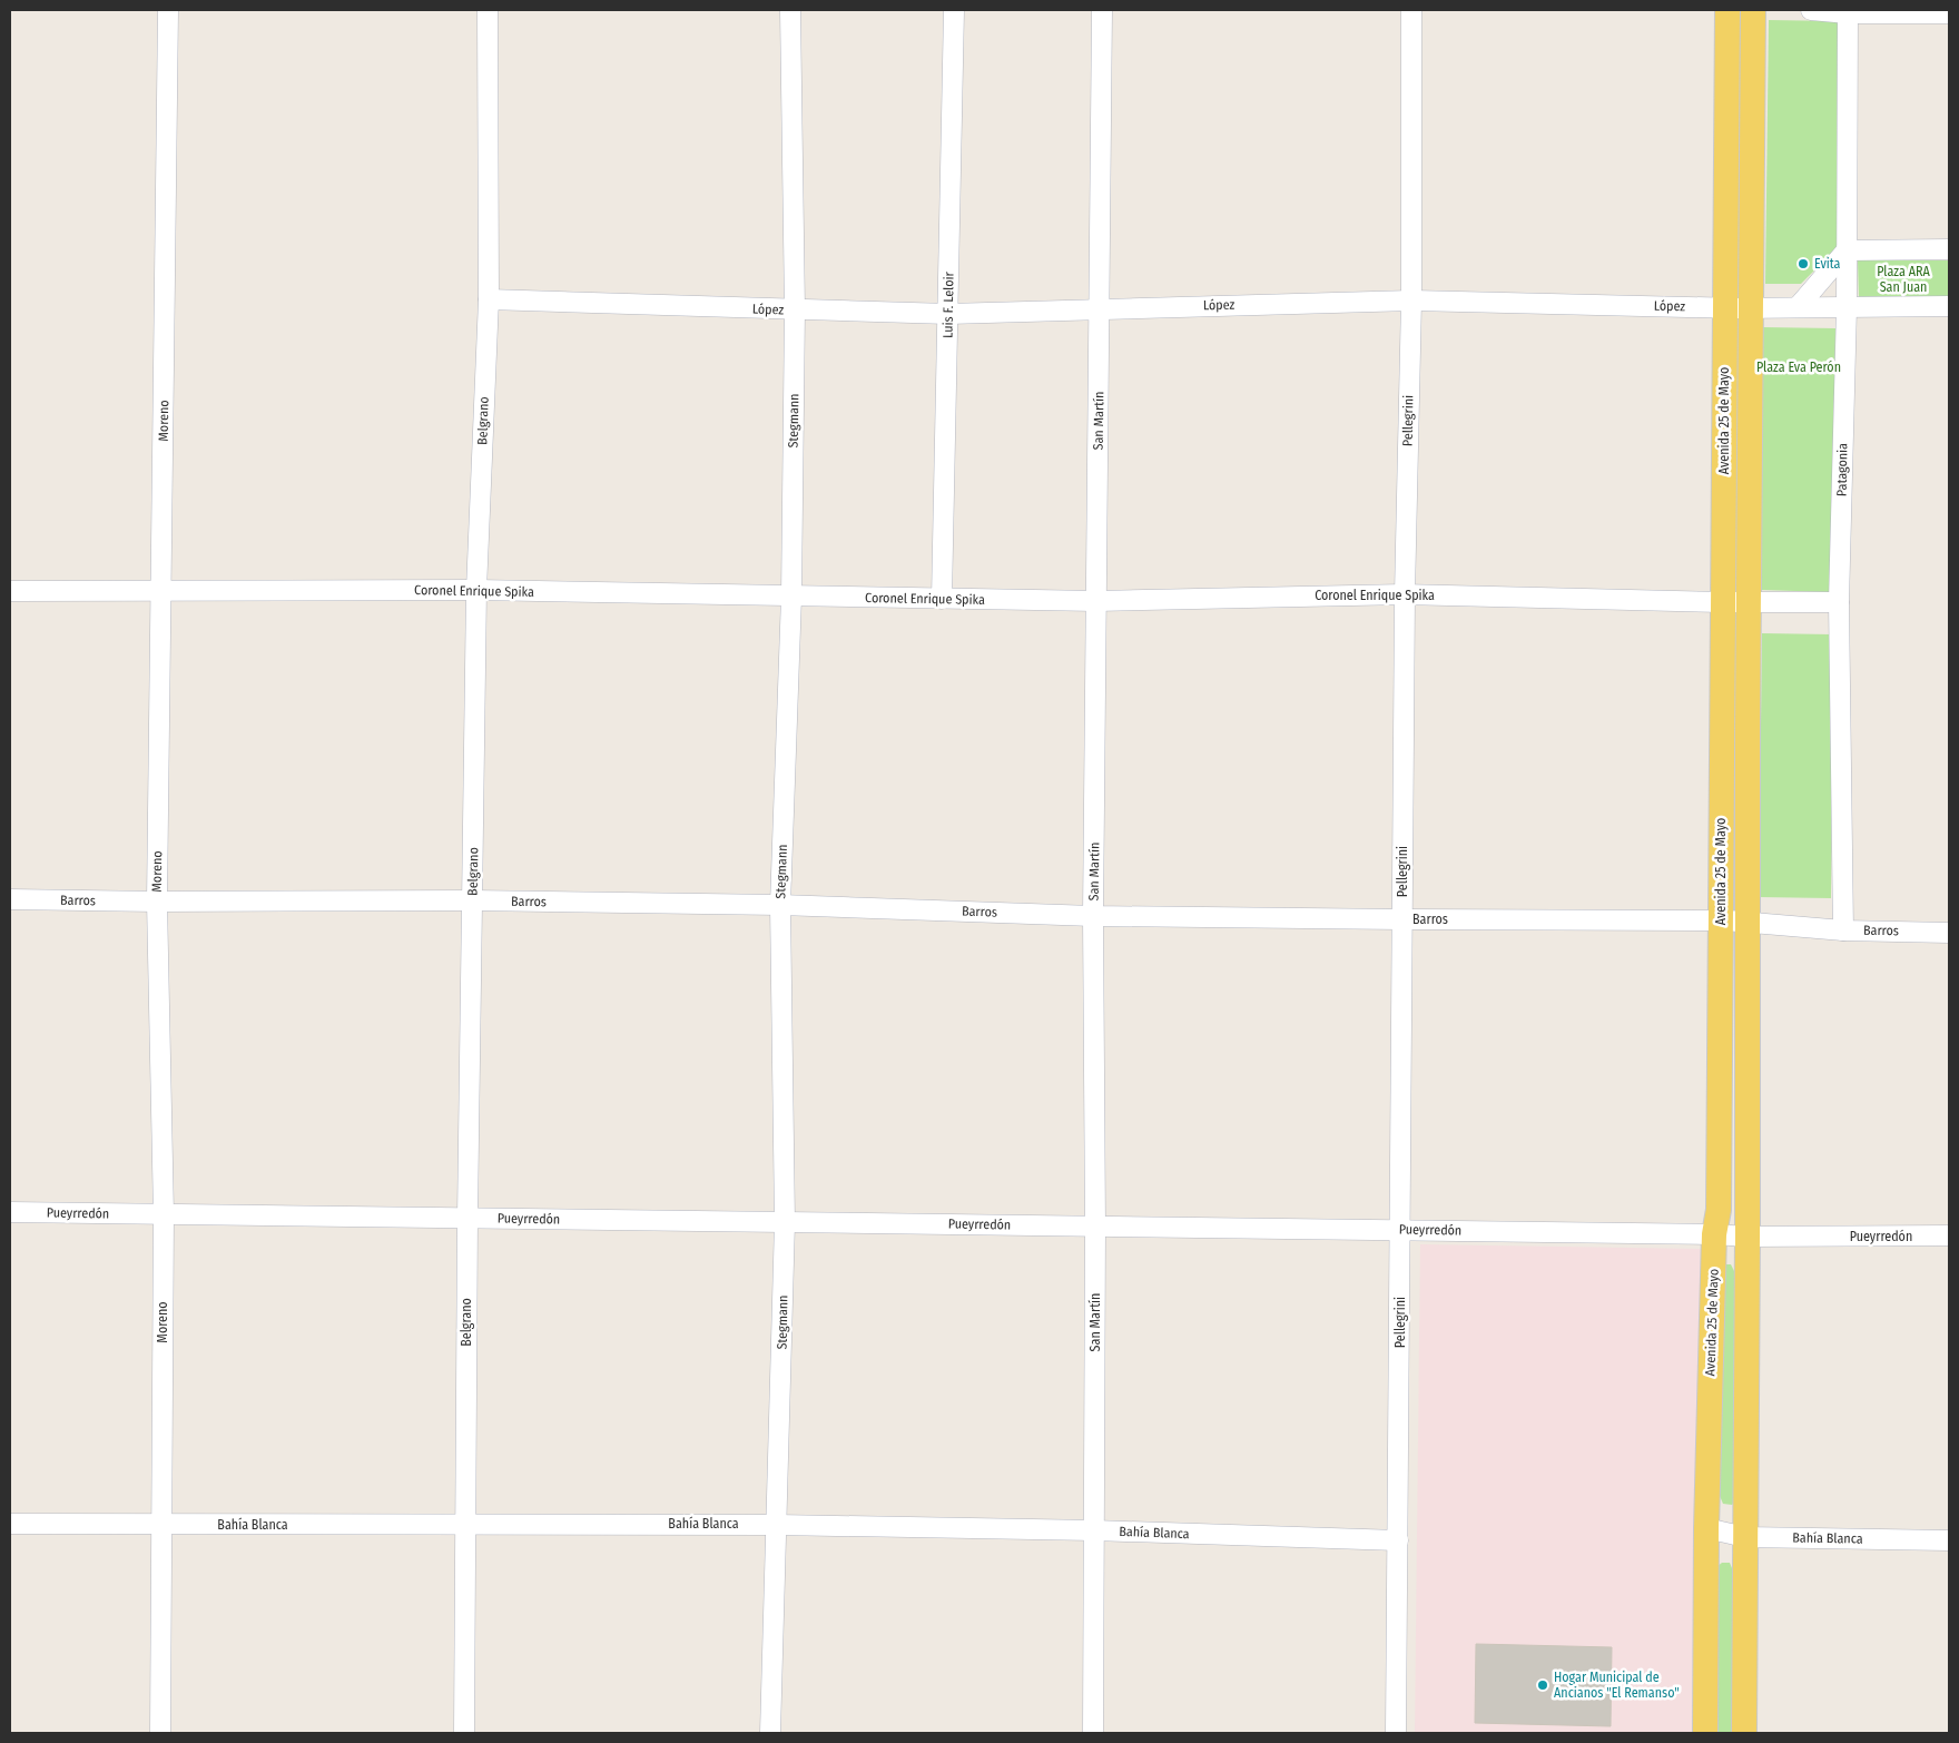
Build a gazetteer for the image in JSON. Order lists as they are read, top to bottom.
{
  "streets": {
    "main road": ["Avenida 25 de Mayo"],
    "street": [
      "Luis F. Leloir",
      "López",
      "Moreno",
      "Belgrano",
      "Stegmann",
      "San Martín",
      "Pellegrini",
      "Patagonia",
      "Coronel Enrique Spika",
      "Barros",
      "Pueyrredón",
      "Bahía Blanca"
    ]
  },
  "crossings": [
    ["Luis F. Leloir", "López"],
    ["Luis F. Leloir", "Coronel Enrique Spika"],
    ["López", "Belgrano"],
    ["López", "Stegmann"],
    ["López", "San Martín"],
    ["López", "Pellegrini"],
    ["López", "Avenida 25 de Mayo"],
    ["López", "Patagonia"],
    ["Moreno", "Coronel Enrique Spika"],
    ["Moreno", "Barros"],
    ["Moreno", "Pueyrredón"],
    ["Moreno", "Bahía Blanca"],
    ["Belgrano", "Coronel Enrique Spika"],
    ["Belgrano", "Barros"],
    ["Belgrano", "Pueyrredón"],
    ["Belgrano", "Bahía Blanca"],
    ["Stegmann", "Coronel Enrique Spika"],
    ["Stegmann", "Barros"],
    ["Stegmann", "Pueyrredón"],
    ["Stegmann", "Bahía Blanca"],
    ["San Martín", "Coronel Enrique Spika"],
    ["San Martín", "Barros"],
    ["San Martín", "Pueyrredón"],
    ["San Martín", "Bahía Blanca"],
    ["Pellegrini", "Coronel Enrique Spika"],
    ["Pellegrini", "Barros"],
    ["Pellegrini", "Pueyrredón"],
    ["Pellegrini", "Bahía Blanca"],
    ["Avenida 25 de Mayo", "Coronel Enrique Spika"],
    ["Avenida 25 de Mayo", "Barros"],
    ["Avenida 25 de Mayo", "Pueyrredón"],
    ["Avenida 25 de Mayo", "Bahía Blanca"],
    ["Patagonia", "Coronel Enrique Spika"],
    ["Patagonia", "Barros"]
  ],
  "parks": ["Plaza ARA San Juan", "Plaza Eva Perón"],
  "places": ["Evita", "Hogar Municipal de Ancianos \"El Remanso\""]
}
